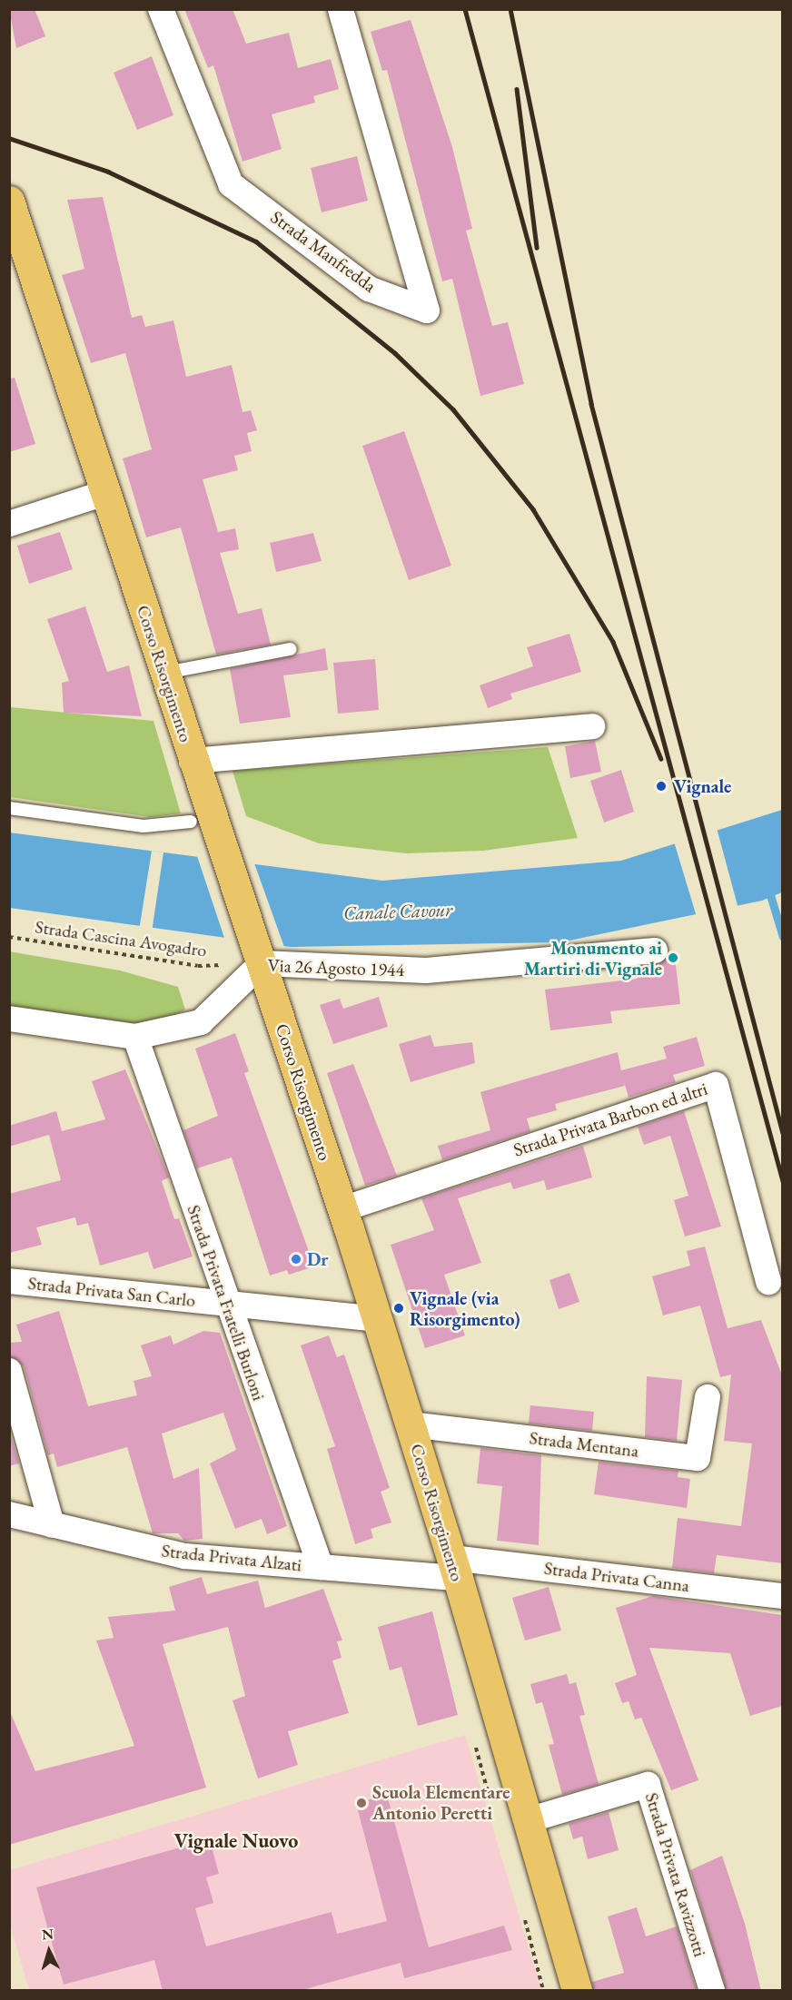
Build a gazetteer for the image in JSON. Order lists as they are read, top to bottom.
{
  "streets": {
    "main road": ["Corso Risorgimento"],
    "street": [
      "Strada Manfredda",
      "Via 26 Agosto 1944",
      "Strada Privata Barbon ed altri",
      "Strada Privata San Carlo",
      "Strada Privata Fratelli Burloni",
      "Strada Mentana",
      "Strada Privata Alzati",
      "Strada Privata Canna",
      "Strada Privata Ravizzotti"
    ],
    "path": ["Strada Cascina Avogadro"]
  },
  "crossings": [
    ["Corso Risorgimento", "Strada Cascina Avogadro"],
    ["Corso Risorgimento", "Via 26 Agosto 1944"],
    ["Corso Risorgimento", "Strada Privata Barbon ed altri"],
    ["Corso Risorgimento", "Strada Privata San Carlo"],
    ["Corso Risorgimento", "Strada Mentana"],
    ["Corso Risorgimento", "Strada Privata Alzati"],
    ["Corso Risorgimento", "Strada Privata Canna"],
    ["Corso Risorgimento", "Strada Privata Ravizzotti"],
    ["Strada Cascina Avogadro", "Via 26 Agosto 1944"],
    ["Via 26 Agosto 1944", "Strada Privata Fratelli Burloni"],
    ["Strada Privata San Carlo", "Strada Privata Fratelli Burloni"],
    ["Strada Privata Fratelli Burloni", "Strada Privata Alzati"],
    ["Strada Privata Alzati", "Strada Privata Canna"]
  ],
  "districts": ["Vignale Nuovo"],
  "water": ["Canale Cavour"],
  "places": [
    "Vignale",
    "Monumento ai Martiri di Vignale",
    "Dr",
    "Vignale (via Risorgimento)",
    "Scuola Elementare Antonio Peretti"
  ],
  "north": "top"
}
